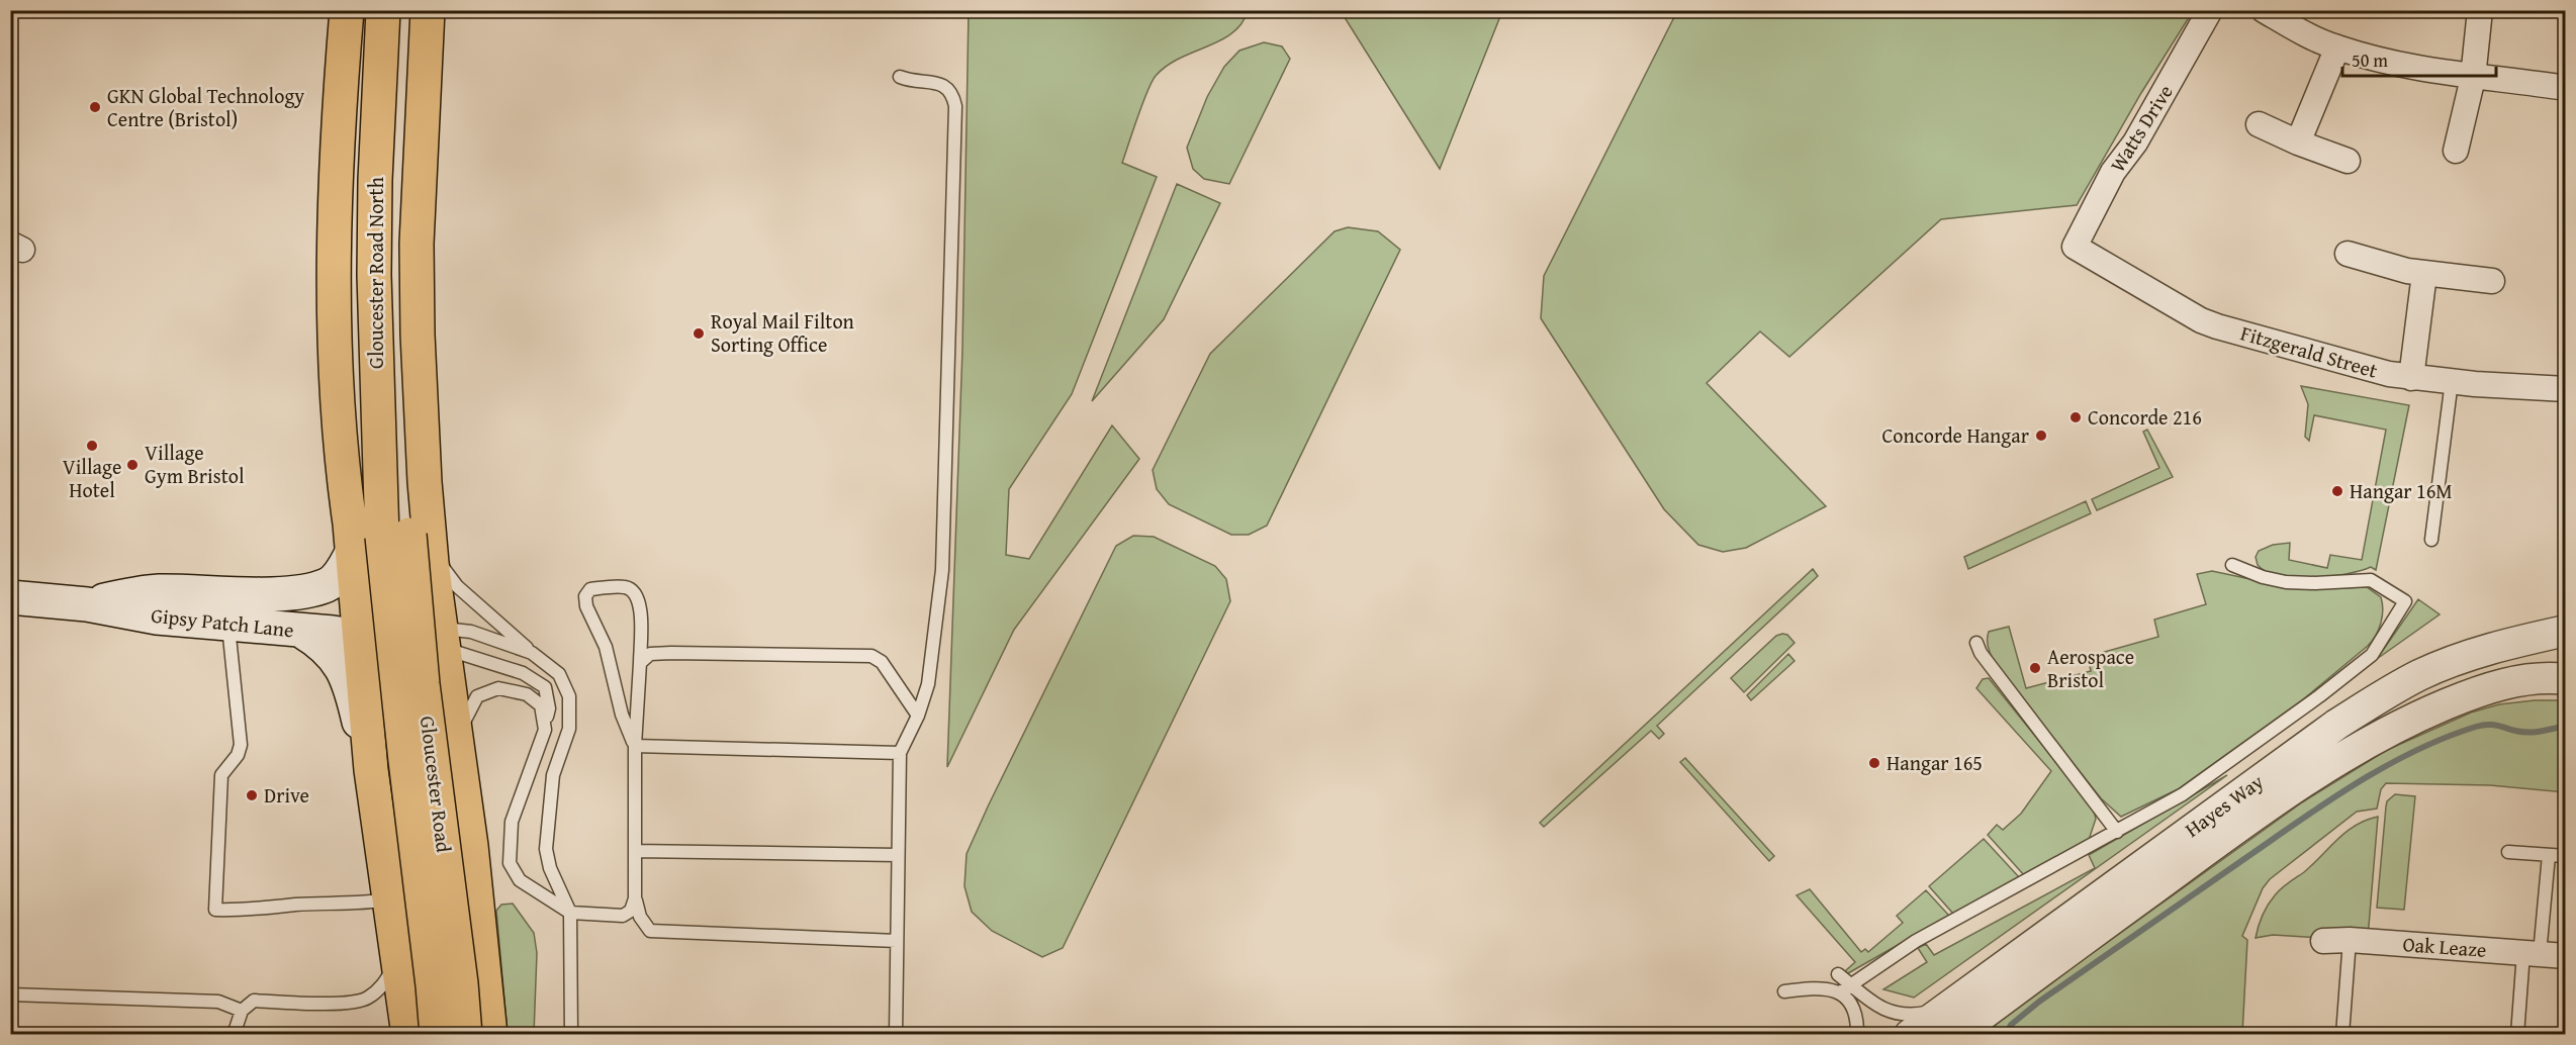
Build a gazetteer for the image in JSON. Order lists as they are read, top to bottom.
{
  "streets": {
    "main road": ["Gloucester Road North", "Gipsy Patch Lane", "Gloucester Road"],
    "street": [
      "Watts Drive",
      "Fitzgerald Street",
      "Hayes Way",
      "Oak Leaze"
    ]
  },
  "crossings": [
    ["Watts Drive", "Fitzgerald Street"],
    ["Gloucester Road North", "Gloucester Road"]
  ],
  "places": [
    "GKN Global Technology Centre (Bristol)",
    "Royal Mail Filton Sorting Office",
    "Concorde 216",
    "Concorde Hangar",
    "Village Hotel",
    "Village Gym Bristol",
    "Hangar 16M",
    "Aerospace Bristol",
    "Hangar 165",
    "Drive"
  ],
  "scale_bar": "50 m"
}
